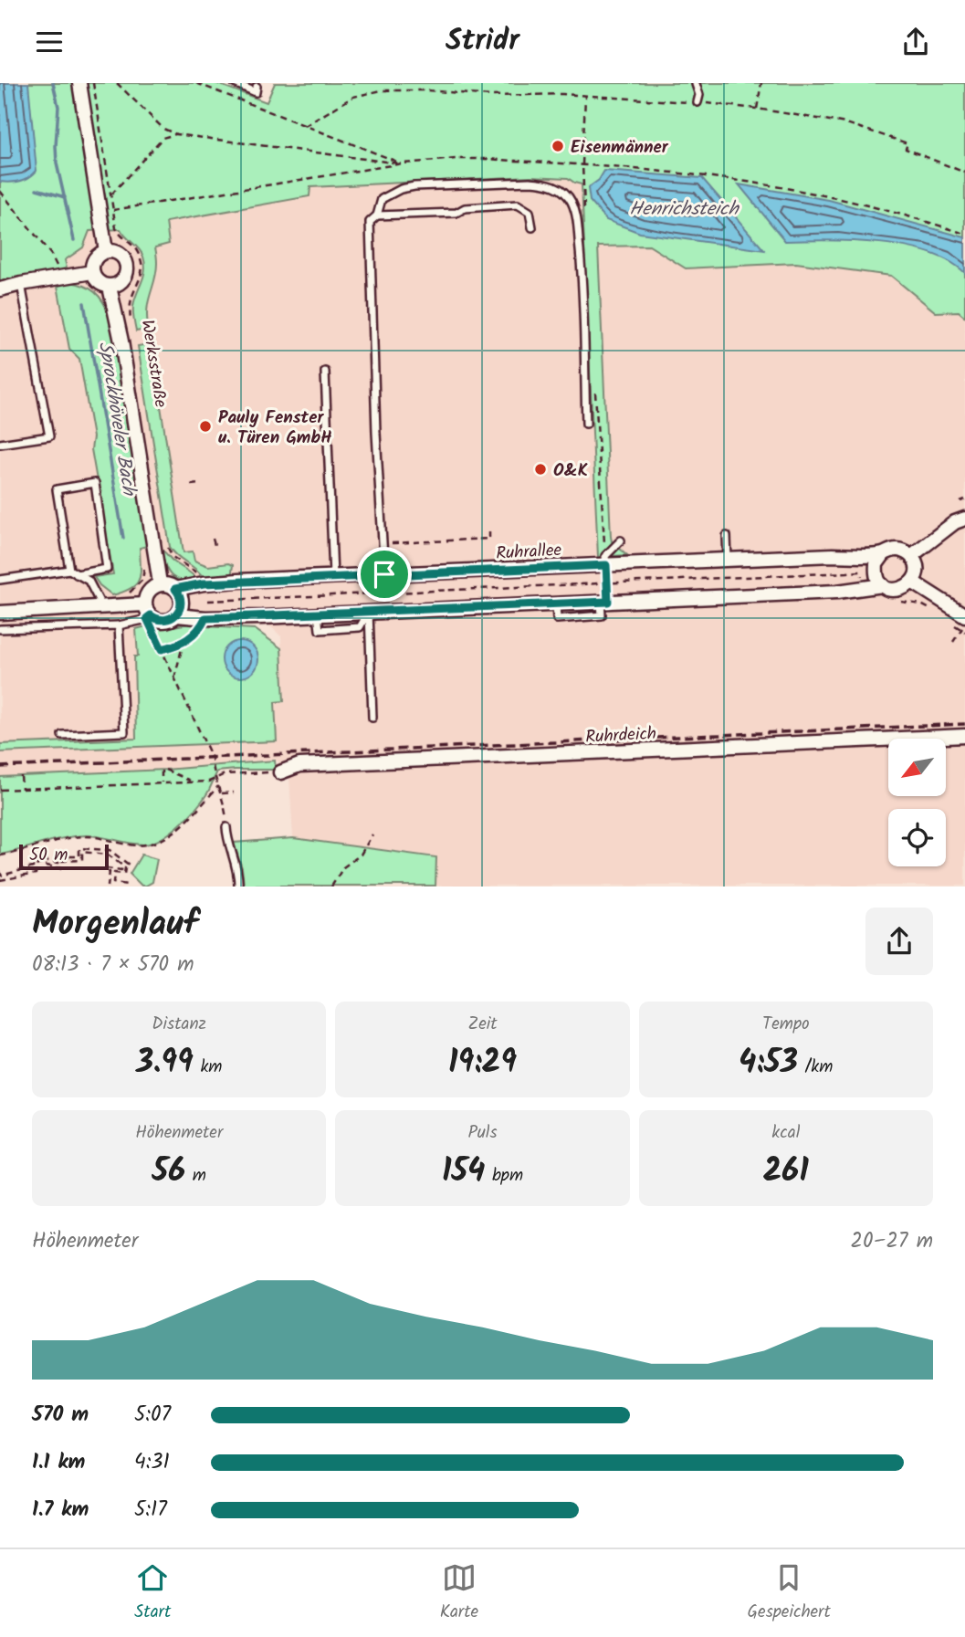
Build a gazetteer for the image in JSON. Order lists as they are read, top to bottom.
{
  "streets": {
    "street": ["Werksstraße", "Ruhrallee", "Ruhrdeich"]
  },
  "crossings": [
    ["Werksstraße", "Ruhrallee"]
  ],
  "water": ["Henrichsteich", "Sprockhöveler Bach"],
  "places": ["Eisenmänner", "Pauly Fenster u. Türen GmbH", "O&K"],
  "scale_bar": "50 m",
  "north": "bottom left",
  "page": {
    "header": "Stridr",
    "scale": "50 m",
    "heading": ["Morgenlauf", "08:13 · 7 × 570 m"],
    "stats": [
      ["Distanz", "3.99 km"],
      ["Zeit", "19:29"],
      ["Tempo", "4:53 /km"],
      ["Höhenmeter", "56 m"],
      ["Puls", "154 bpm"],
      ["kcal", "261"]
    ],
    "chart": ["Höhenmeter", "20–27 m"],
    "list": [
      {
        "name": "570 m",
        "note": "5:07"
      },
      {
        "name": "1.1 km",
        "note": "4:31"
      },
      {
        "name": "1.7 km",
        "note": "5:17"
      }
    ],
    "tabs": ["Start", "Karte", "Gespeichert"]
  }
}
